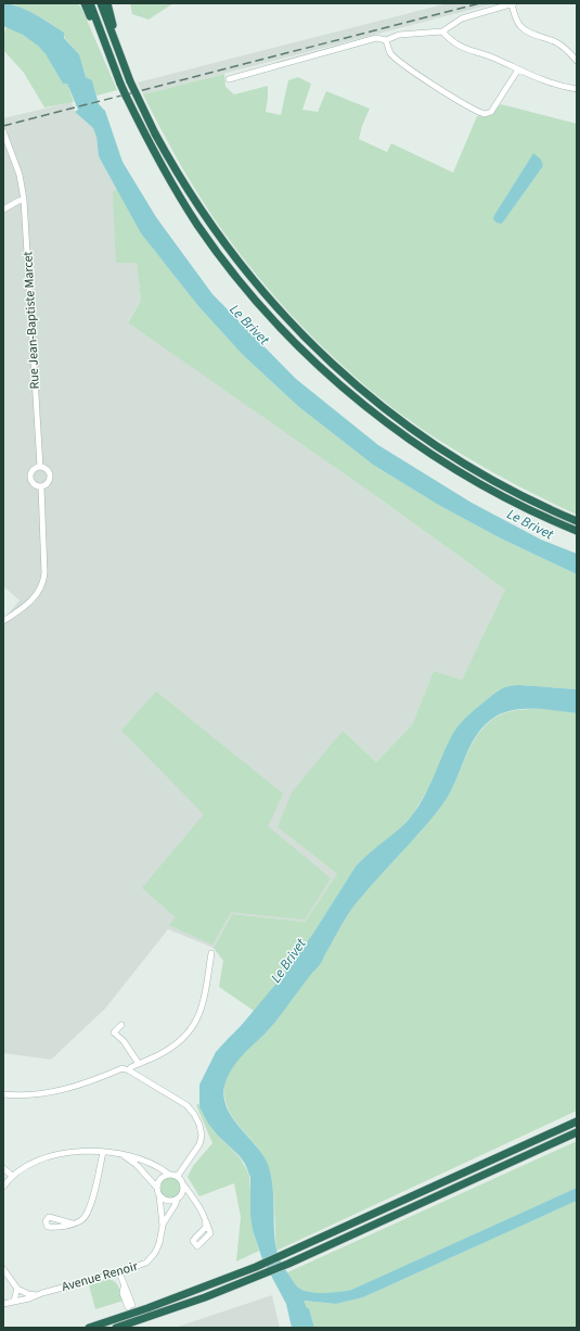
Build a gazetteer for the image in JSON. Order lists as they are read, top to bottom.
{
  "streets": {
    "street": ["Rue Jean-Baptiste Marcet", "Avenue Renoir"]
  },
  "water": ["Le Brivet"]
}
